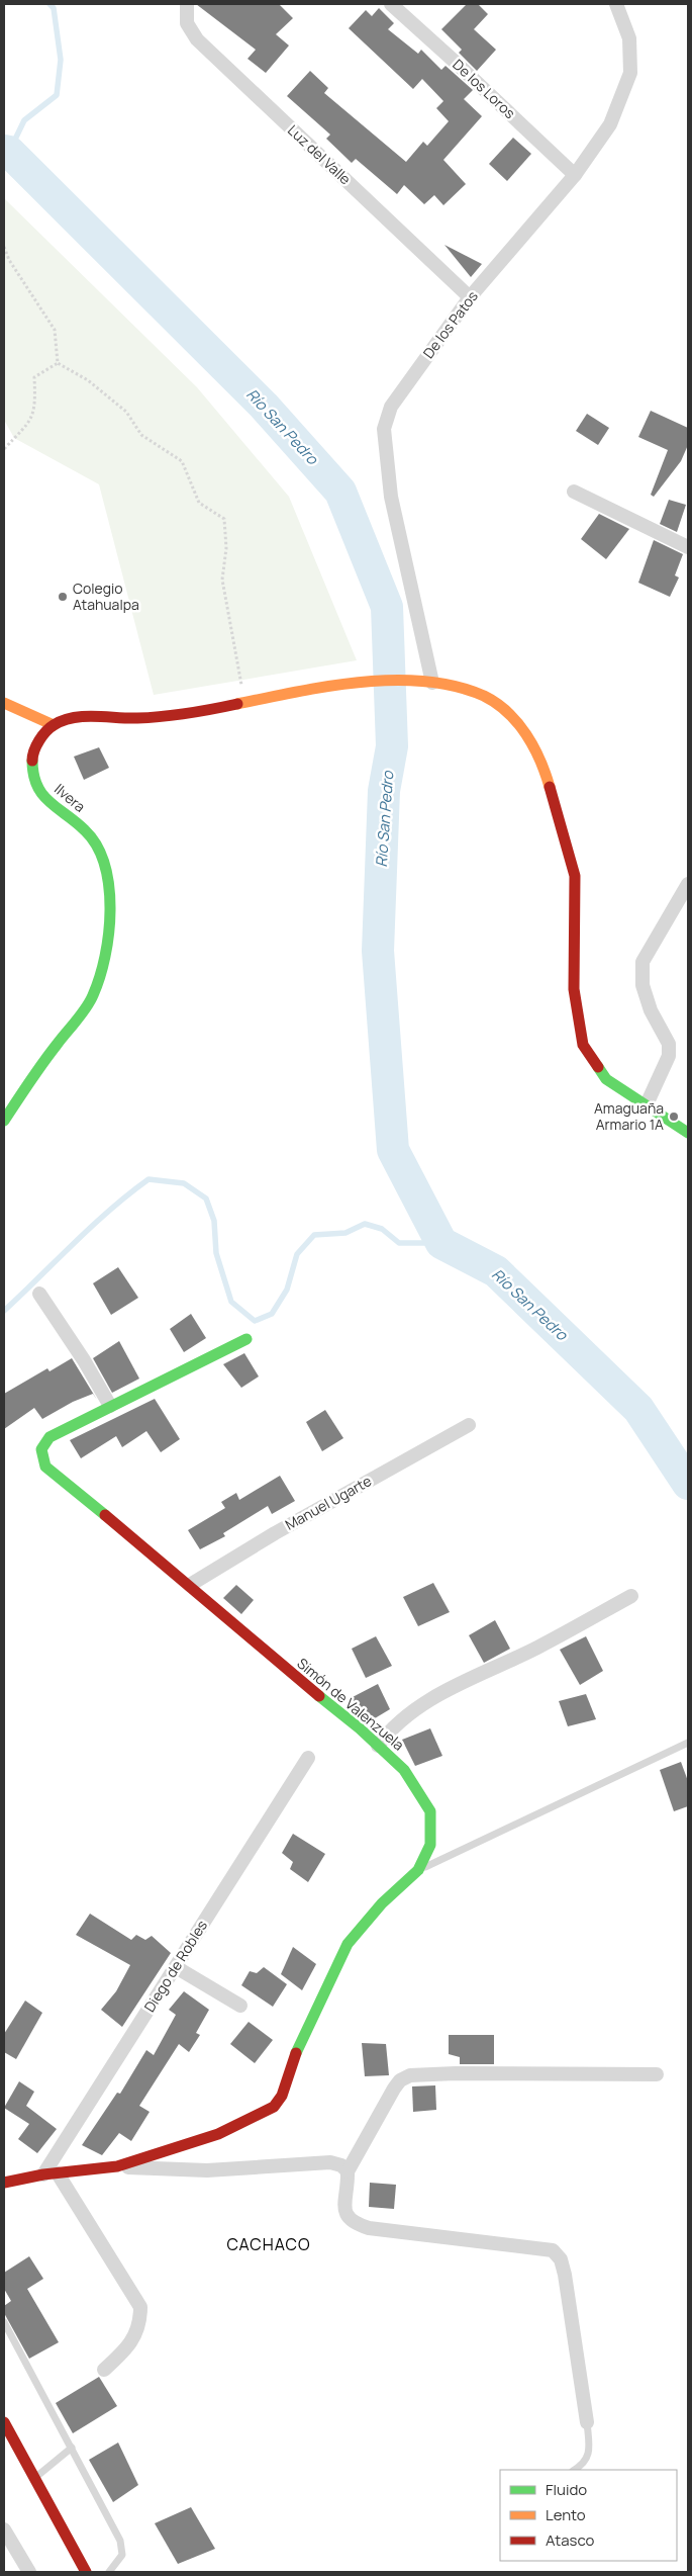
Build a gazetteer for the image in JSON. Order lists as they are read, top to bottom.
{
  "streets": {
    "main road": ["Ilvera", "Simón de Valenzuela"],
    "street": [
      "De los Loros",
      "Luz del Valle",
      "De los Patos",
      "Manuel Ugarte",
      "Diego de Robles"
    ]
  },
  "crossings": [
    ["De los Loros", "De los Patos"],
    ["Luz del Valle", "De los Patos"],
    ["Manuel Ugarte", "Simón de Valenzuela"],
    ["Simón de Valenzuela", "Diego de Robles"]
  ],
  "districts": ["CACHACO"],
  "water": ["Río San Pedro"],
  "places": ["Colegio Atahualpa", "Amaguaña Armario 1A"],
  "legend": ["Fluido", "Lento", "Atasco"]
}
